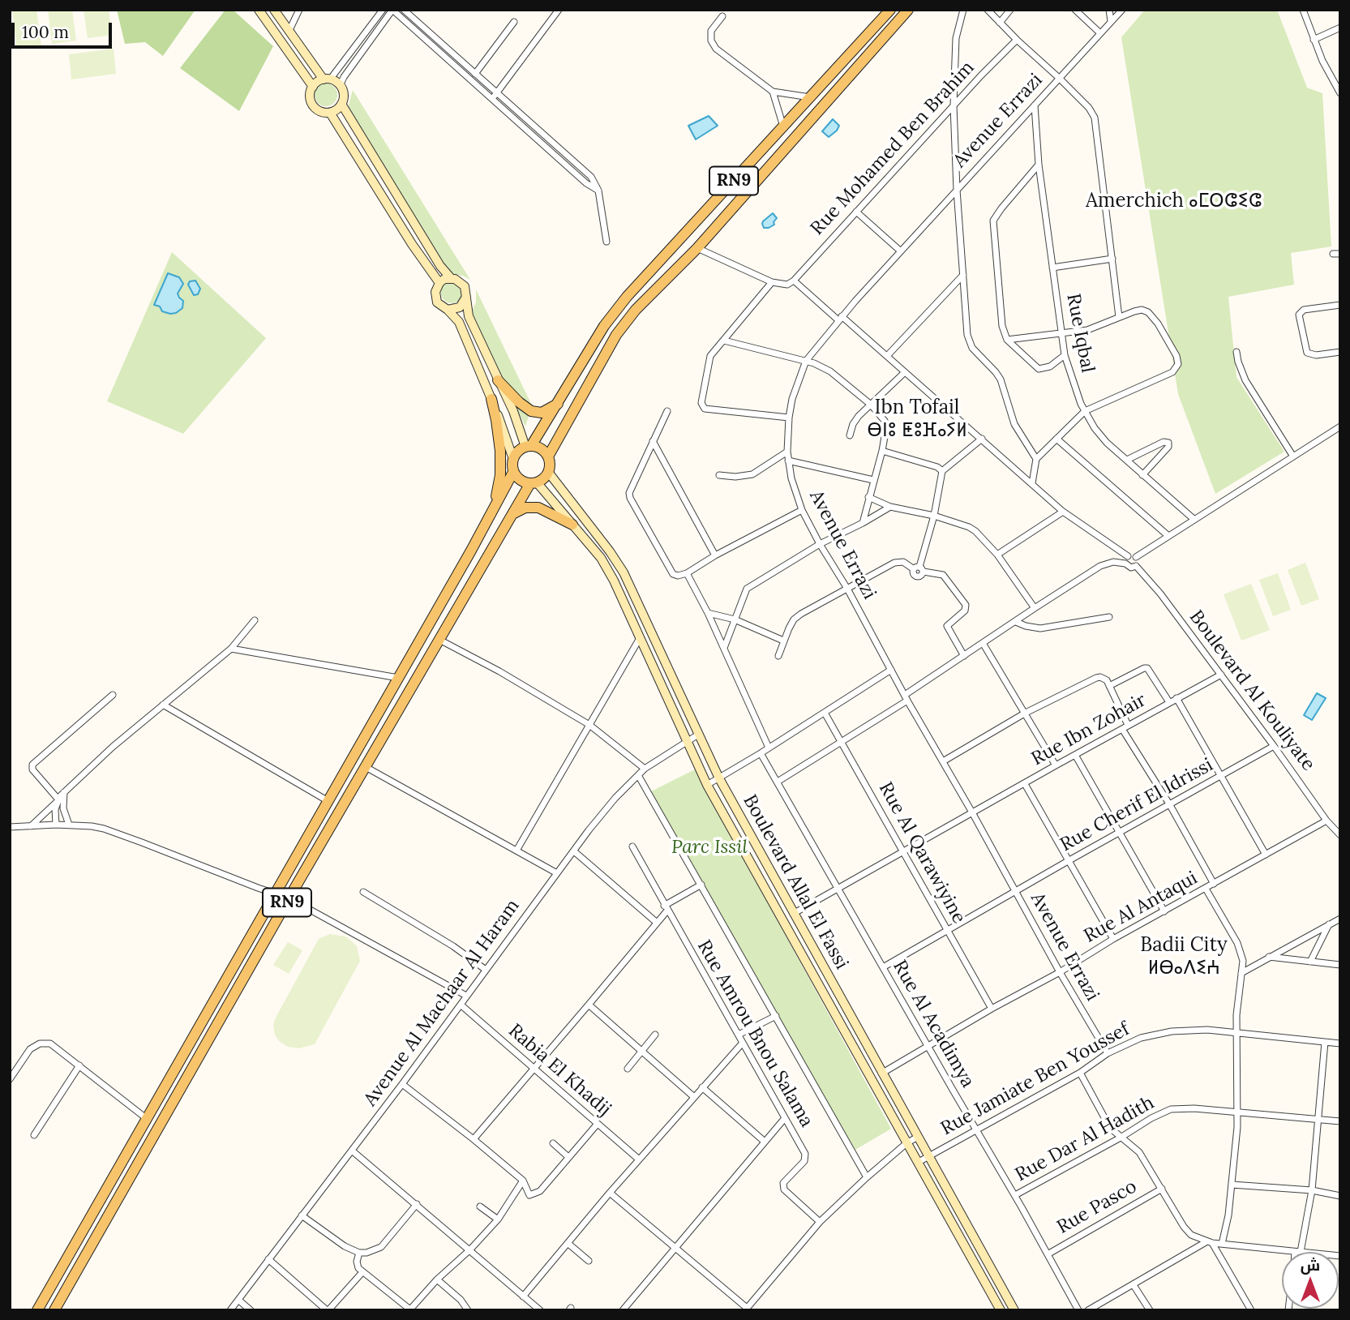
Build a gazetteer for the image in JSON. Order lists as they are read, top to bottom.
{
  "streets": {
    "main road": ["RN9", "Boulevard Allal El Fassi"],
    "street": [
      "Avenue Errazi",
      "Rue Mohamed Ben Brahim",
      "Rue Iqbal",
      "Boulevard Al Kouliyate",
      "Rue Ibn Zohair",
      "Rue Cherif El Idrissi",
      "Rue Al Qarawiyine",
      "Rue Al Antaqui",
      "Avenue Al Machaar Al Haram",
      "Rue Al Acadimya",
      "Rue Amrou Bnou Salama",
      "Rabia El Khadij",
      "Rue Jamiate Ben Youssef",
      "Rue Dar Al Hadith",
      "Rue Pasco"
    ]
  },
  "crossings": [
    ["Avenue Errazi", "Rue Iqbal"],
    ["Avenue Errazi", "Rue Ibn Zohair"],
    ["Avenue Errazi", "Rue Cherif El Idrissi"],
    ["Avenue Errazi", "Rue Al Antaqui"],
    ["Avenue Errazi", "Rue Jamiate Ben Youssef"],
    ["RN9", "Boulevard Allal El Fassi"],
    ["Boulevard Al Kouliyate", "Rue Ibn Zohair"],
    ["Boulevard Al Kouliyate", "Rue Cherif El Idrissi"],
    ["Boulevard Al Kouliyate", "Rue Al Antaqui"],
    ["Rue Ibn Zohair", "Rue Al Qarawiyine"],
    ["Rue Ibn Zohair", "Boulevard Allal El Fassi"],
    ["Rue Ibn Zohair", "Rue Al Acadimya"],
    ["Rue Cherif El Idrissi", "Rue Al Qarawiyine"],
    ["Rue Cherif El Idrissi", "Rue Al Acadimya"],
    ["Rue Al Qarawiyine", "Rue Al Antaqui"],
    ["Boulevard Allal El Fassi", "Rue Al Antaqui"],
    ["Boulevard Allal El Fassi", "Avenue Al Machaar Al Haram"],
    ["Boulevard Allal El Fassi", "Rue Jamiate Ben Youssef"],
    ["Rue Al Antaqui", "Rue Al Acadimya"],
    ["Avenue Al Machaar Al Haram", "Rabia El Khadij"],
    ["Rue Al Acadimya", "Rue Jamiate Ben Youssef"],
    ["Rue Al Acadimya", "Rue Dar Al Hadith"],
    ["Rue Al Acadimya", "Rue Pasco"]
  ],
  "districts": ["Amerchich ⴰⵎⵔⵛⵉⵛ", "Ibn Tofail ⴱⵏⵓ ⵟⵓⴼⴰⵢⵍ", "Badii City ⵍⴱⴰⴷⵉⵄ"],
  "parks": ["Parc Issil"],
  "scale_bar": "100 m",
  "north": "top"
}
